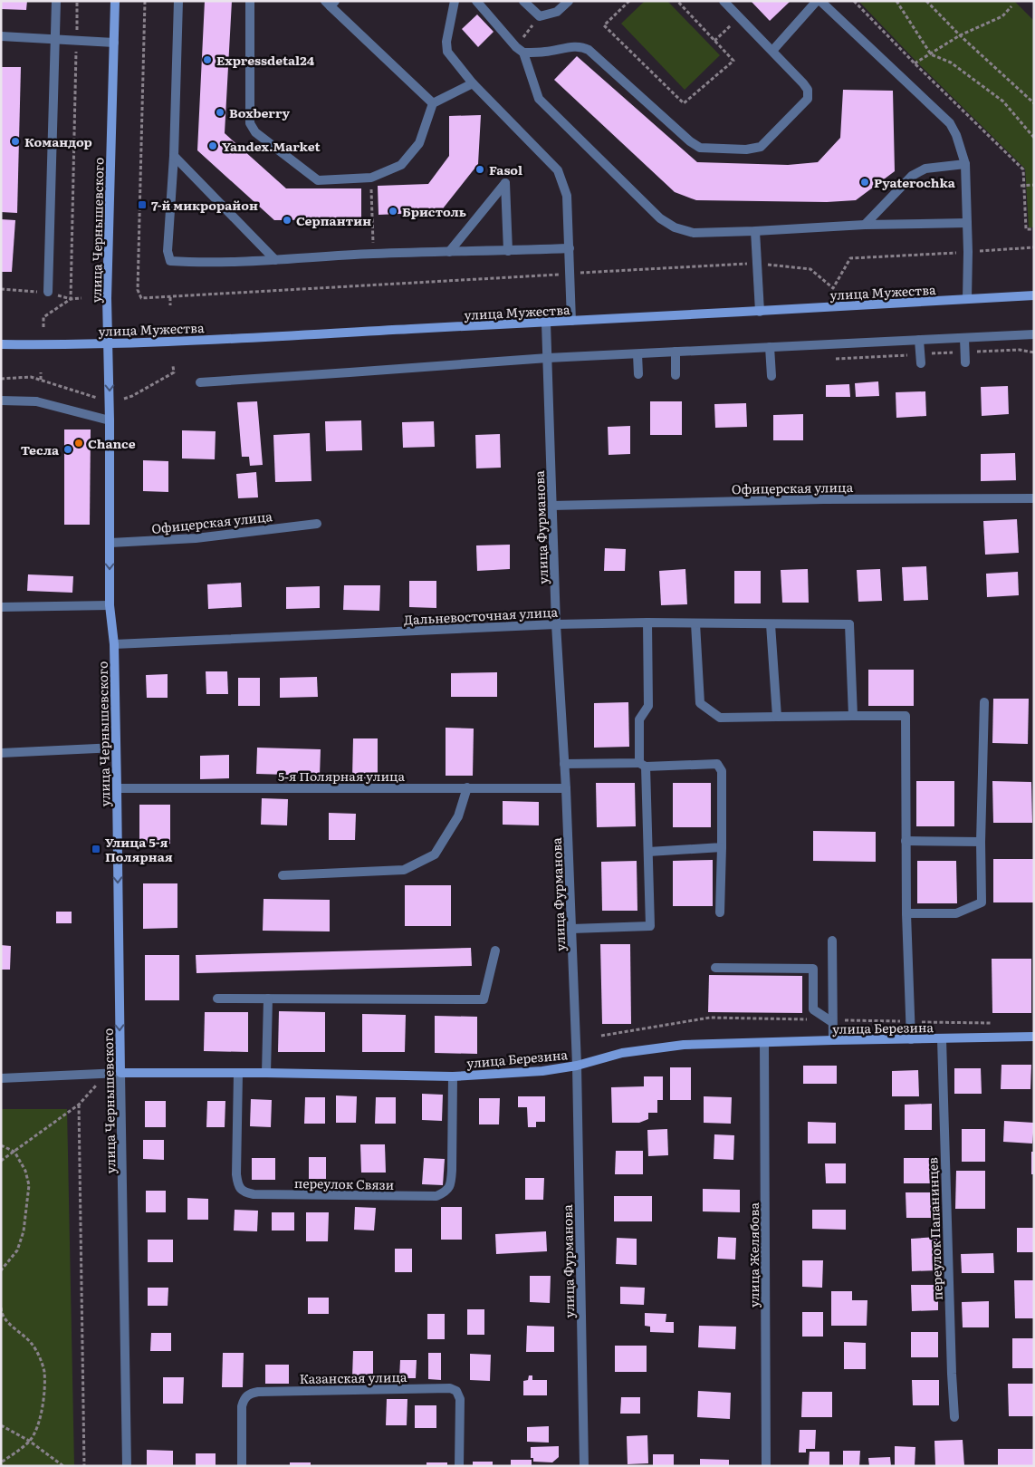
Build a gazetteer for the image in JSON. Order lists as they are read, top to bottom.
{
  "streets": {
    "street": [
      "улица Чернышевского",
      "улица Мужества",
      "Офицерская улица",
      "улица Фурманова",
      "Дальневосточная улица",
      "5-я Полярная улица",
      "улица Березина",
      "переулок Связи",
      "переулок Папанинцев",
      "улица Желябова",
      "Казанская улица"
    ]
  },
  "crossings": [
    ["улица Чернышевского", "улица Мужества"],
    ["улица Чернышевского", "Офицерская улица"],
    ["улица Чернышевского", "Дальневосточная улица"],
    ["улица Чернышевского", "5-я Полярная улица"],
    ["улица Чернышевского", "улица Березина"],
    ["улица Мужества", "улица Фурманова"],
    ["Офицерская улица", "улица Фурманова"],
    ["улица Фурманова", "Дальневосточная улица"],
    ["улица Фурманова", "5-я Полярная улица"],
    ["улица Фурманова", "улица Березина"],
    ["улица Березина", "переулок Связи"],
    ["улица Березина", "переулок Папанинцев"],
    ["улица Березина", "улица Желябова"]
  ],
  "places": {
    "other": [
      "Expressdetal24",
      "Boxberry",
      "Командор",
      "Yandex.Market",
      "Fasol",
      "Pyaterochka",
      "Бристоль",
      "Серпантин",
      "Chance",
      "Тесла"
    ],
    "transit": ["7-й микрорайон", "Улица 5-я Полярная"]
  }
}
